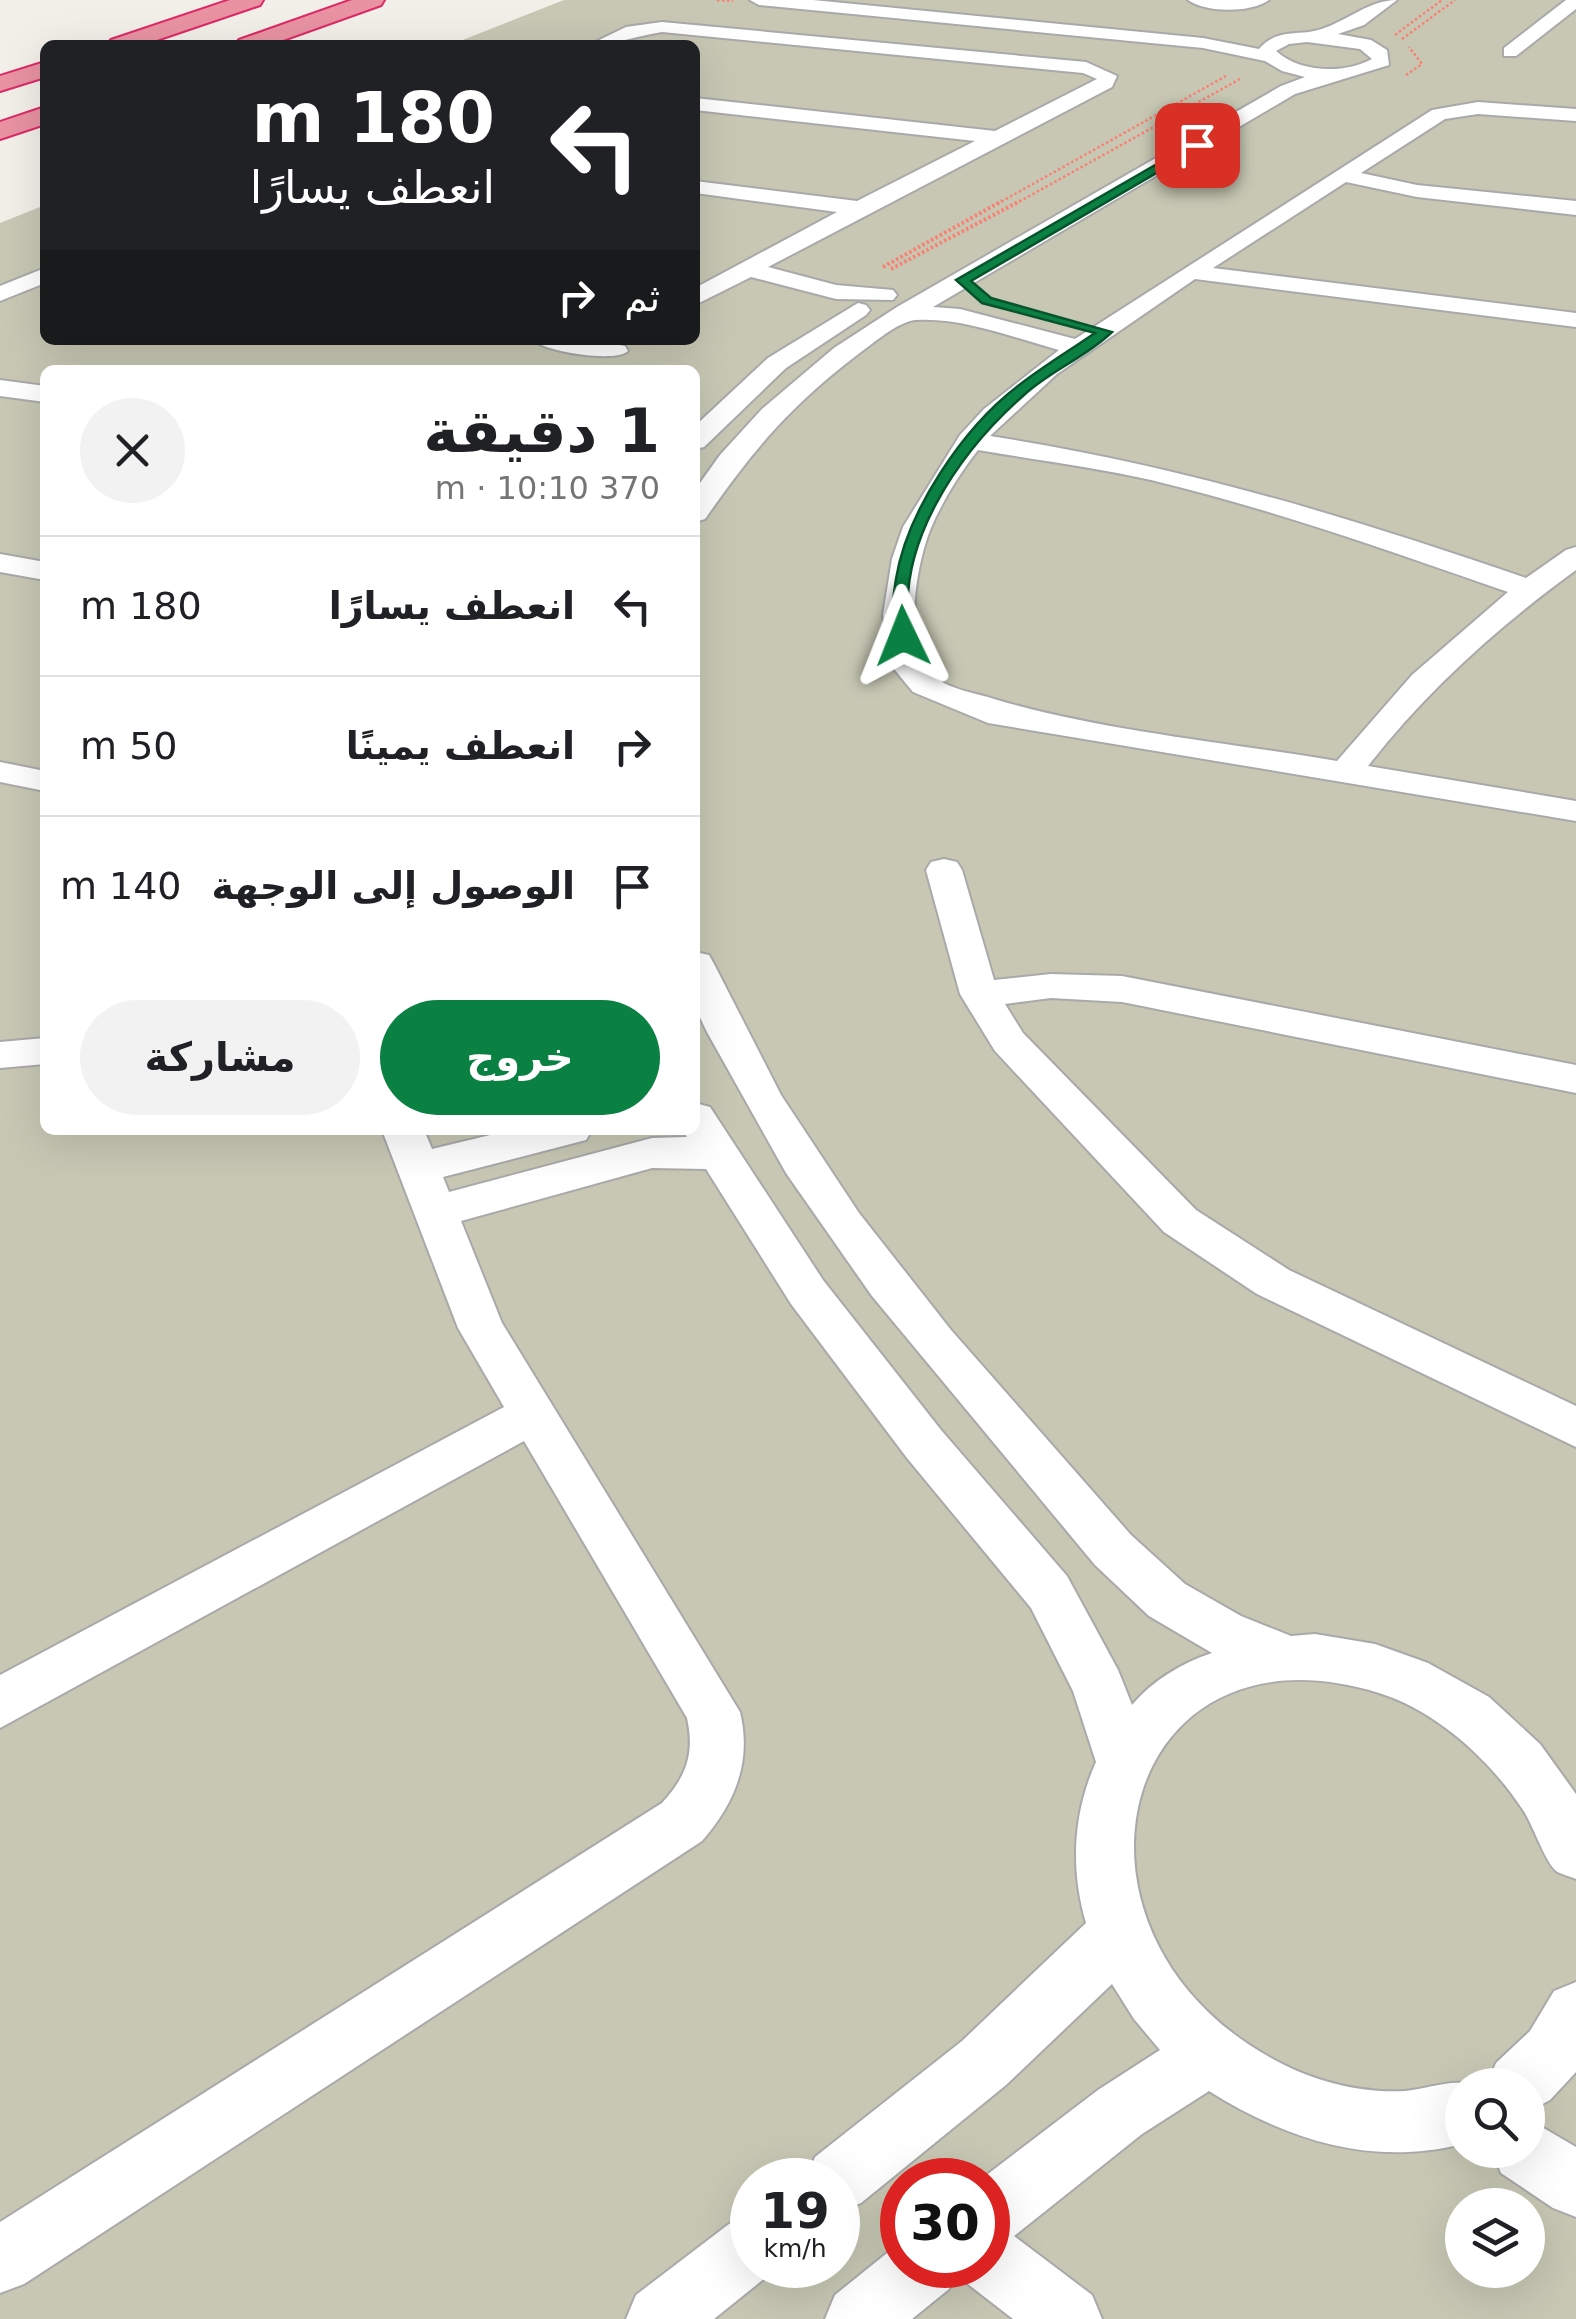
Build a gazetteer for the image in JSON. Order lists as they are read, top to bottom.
{
  "page": {
    "turn": ["180 m", "انعطف يسارًا"],
    "then": "ثم",
    "heading": ["1 دقيقة", "370 m · 10:10"],
    "list": [
      {
        "name": "انعطف يسارًا",
        "value": "180 m"
      },
      {
        "name": "انعطف يمينًا",
        "value": "50 m"
      },
      {
        "name": "الوصول إلى الوجهة",
        "value": "140 m"
      }
    ],
    "buttons": ["خروج", "مشاركة"],
    "speed": "19 km/h",
    "limit": "30"
  }
}
